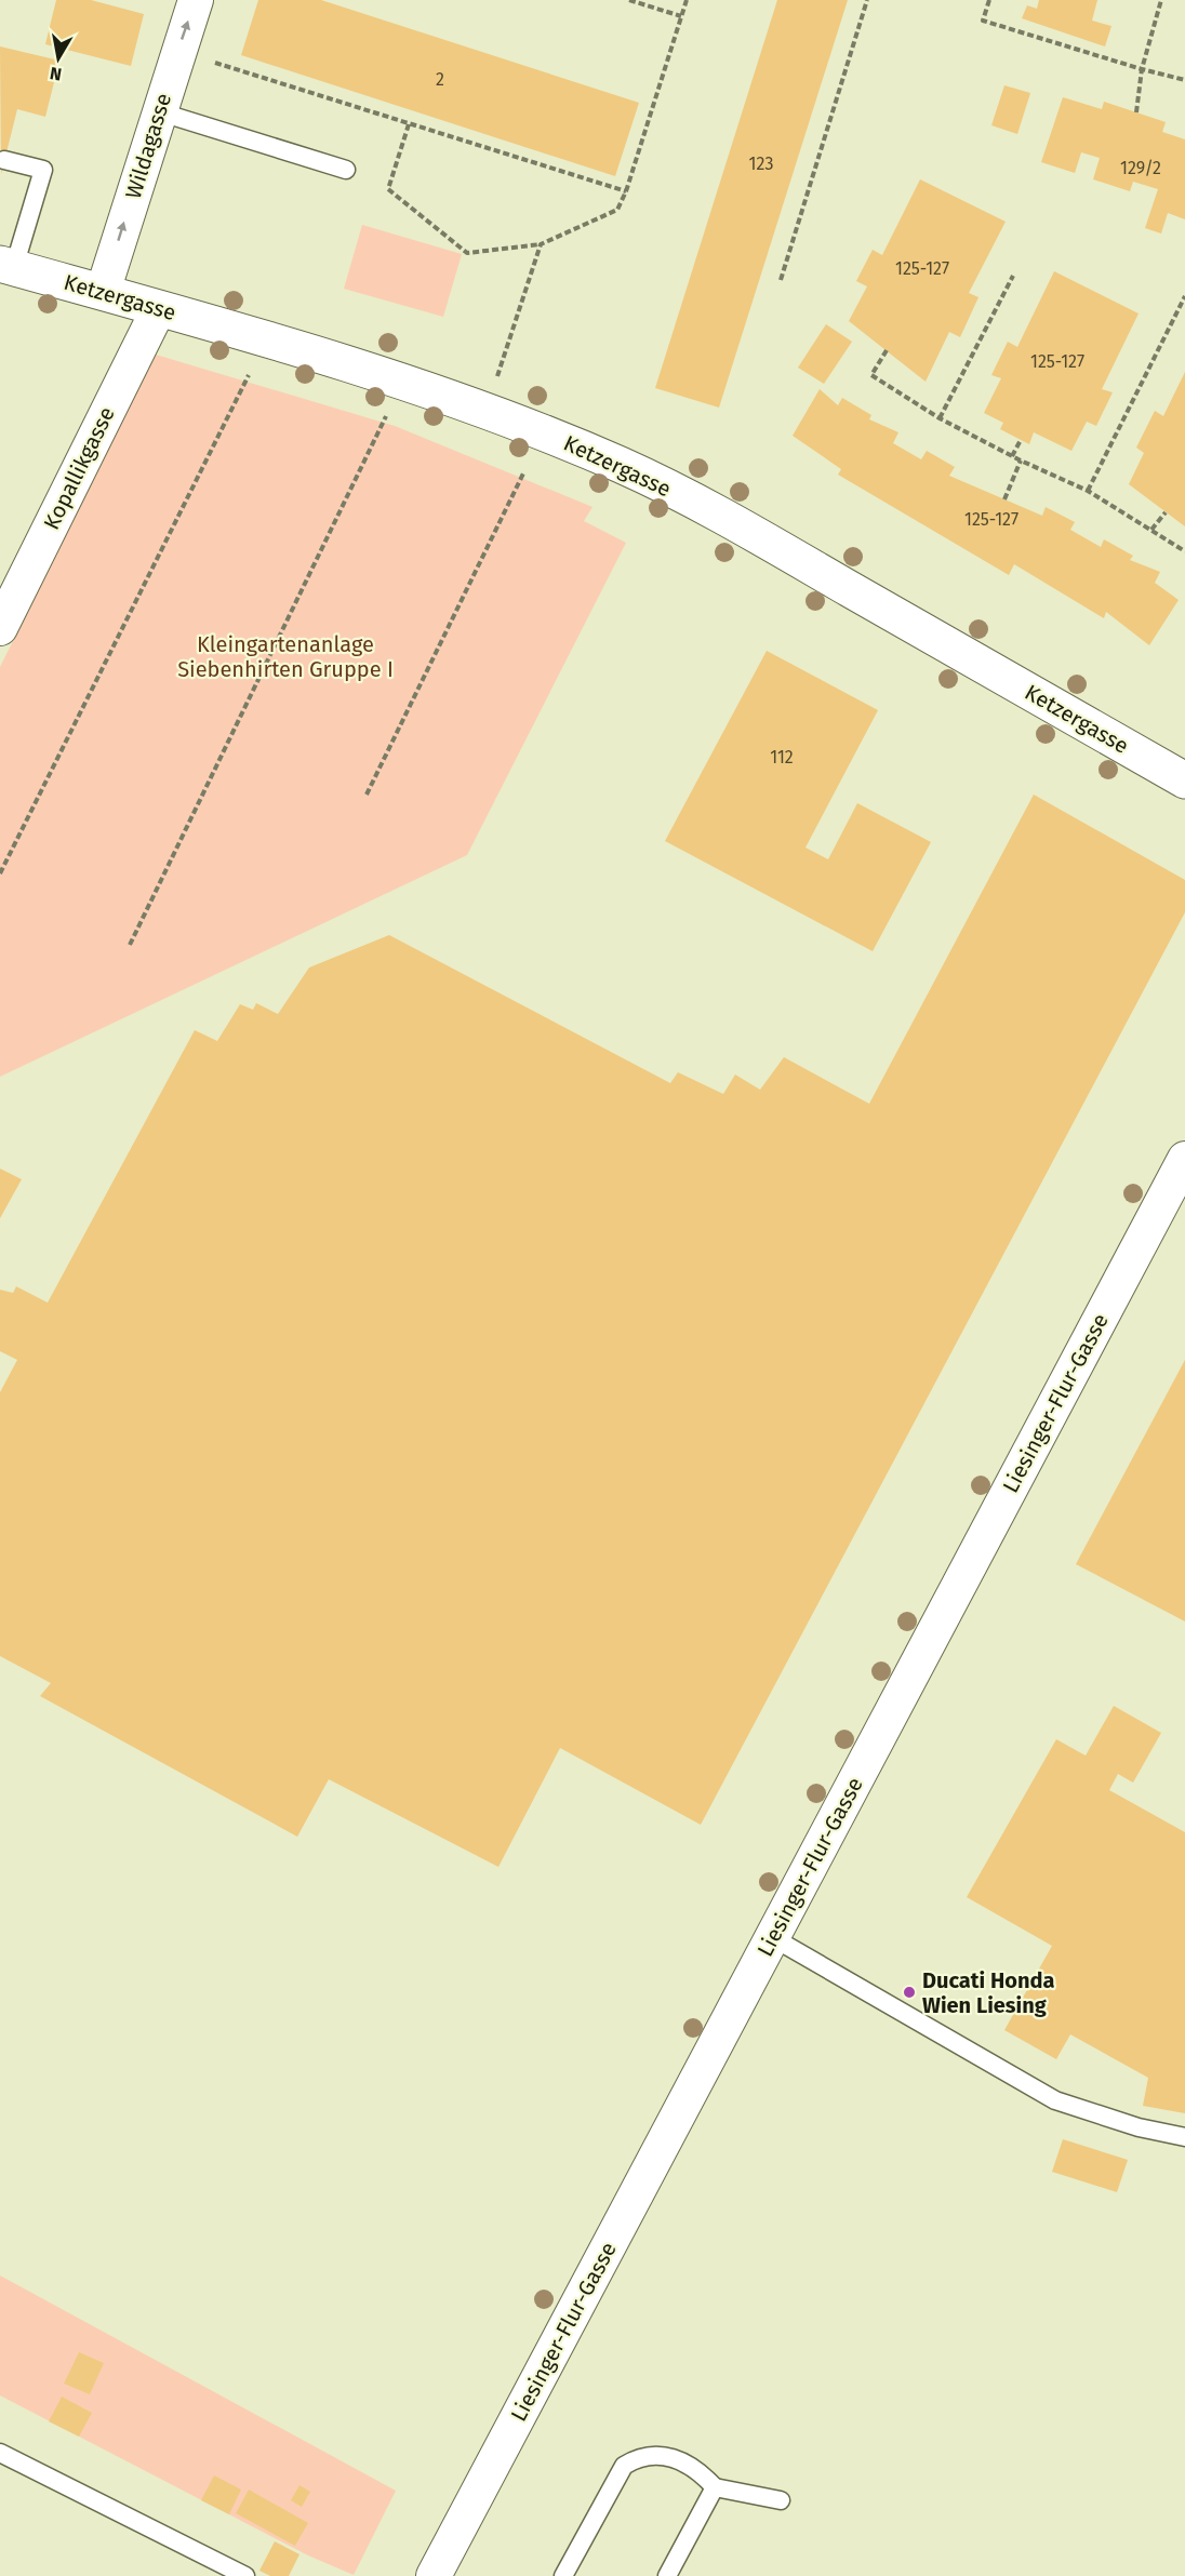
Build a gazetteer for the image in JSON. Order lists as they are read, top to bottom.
{
  "streets": {
    "main road": ["Ketzergasse"],
    "street": ["Wildagasse", "Kopallikgasse", "Liesinger-Flur-Gasse"]
  },
  "crossings": [
    ["Wildagasse", "Ketzergasse"],
    ["Ketzergasse", "Kopallikgasse"]
  ],
  "one_way": ["Wildagasse"],
  "parks": ["Kleingartenanlage Siebenhirten Gruppe I"],
  "places": ["Ducati Honda Wien Liesing"],
  "house_numbers": [
    "2",
    "123",
    "129/2",
    "125-127",
    "125-127",
    "125-127",
    "112"
  ],
  "north": "bottom"
}
